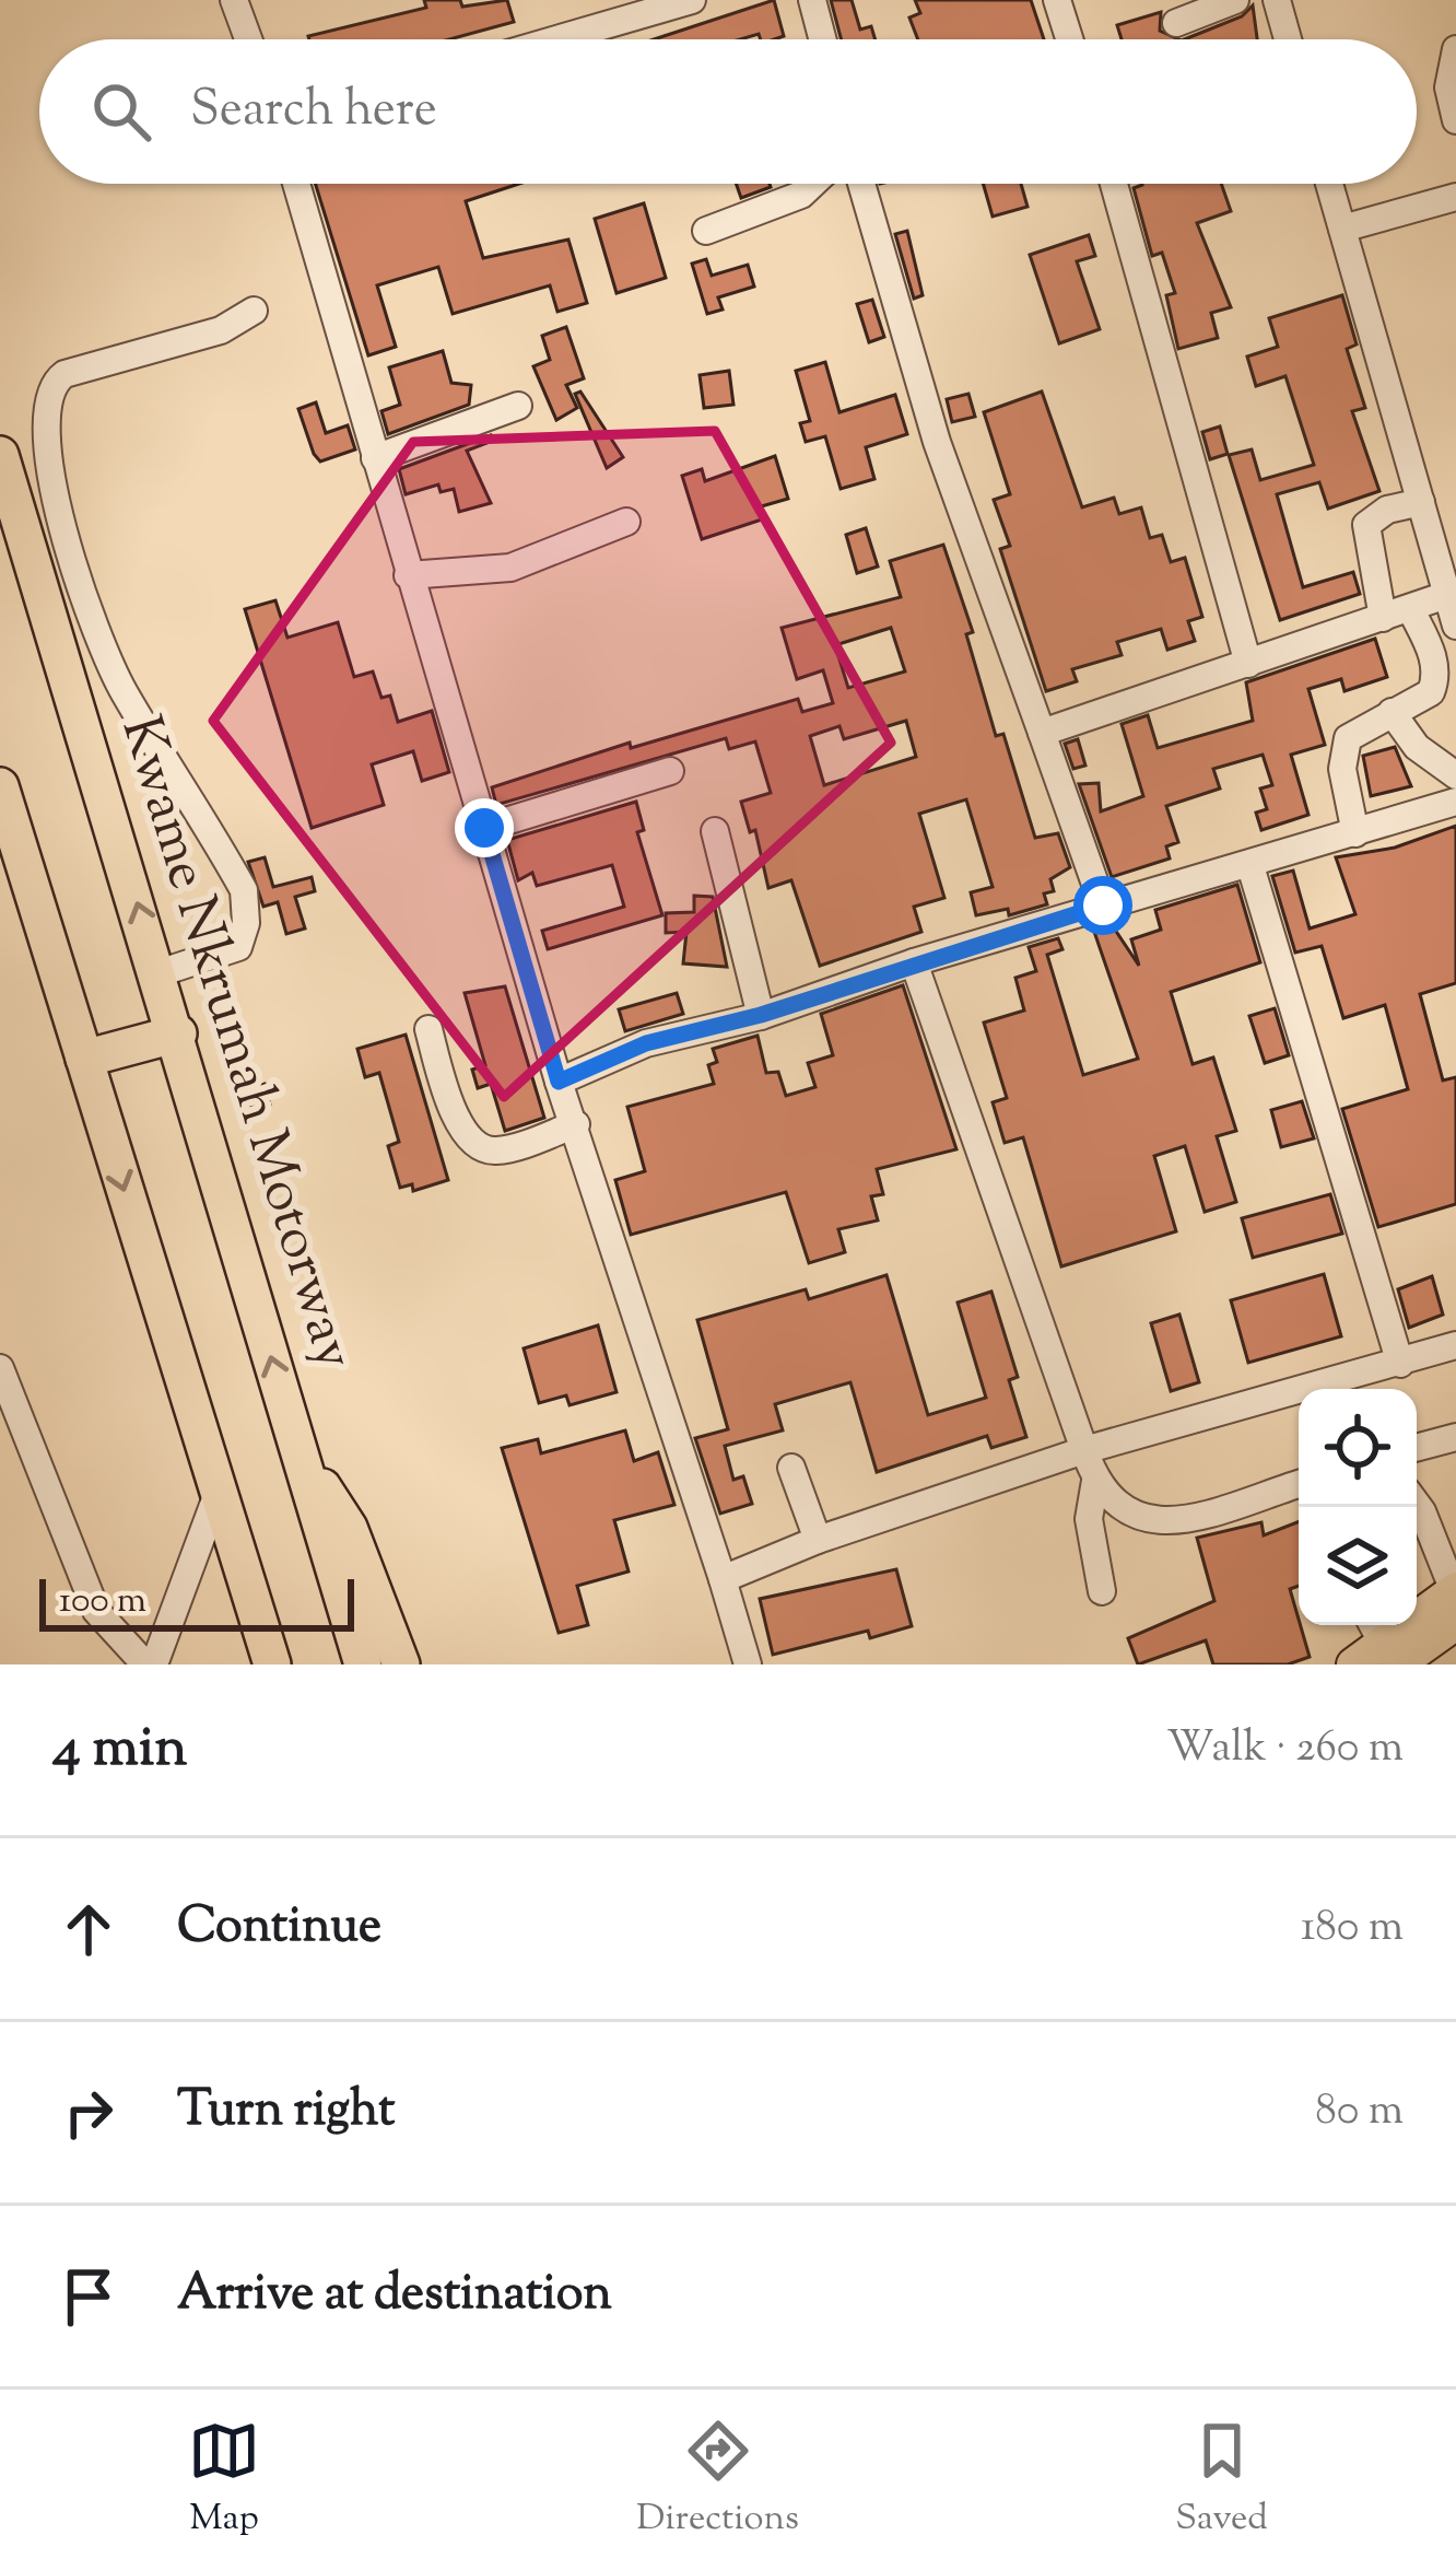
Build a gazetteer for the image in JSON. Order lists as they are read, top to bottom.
{
  "streets": {
    "highway": ["Kwame Nkrumah Motorway"]
  },
  "scale_bar": "100 m",
  "page": {
    "search": "Search here",
    "scale": "100 m",
    "heading": ["4 min", "Walk · 260 m"],
    "list": [
      ["Continue", "180 m"],
      ["Turn right", "80 m"],
      "Arrive at destination"
    ],
    "nav": ["Map", "Directions", "Saved"]
  }
}
